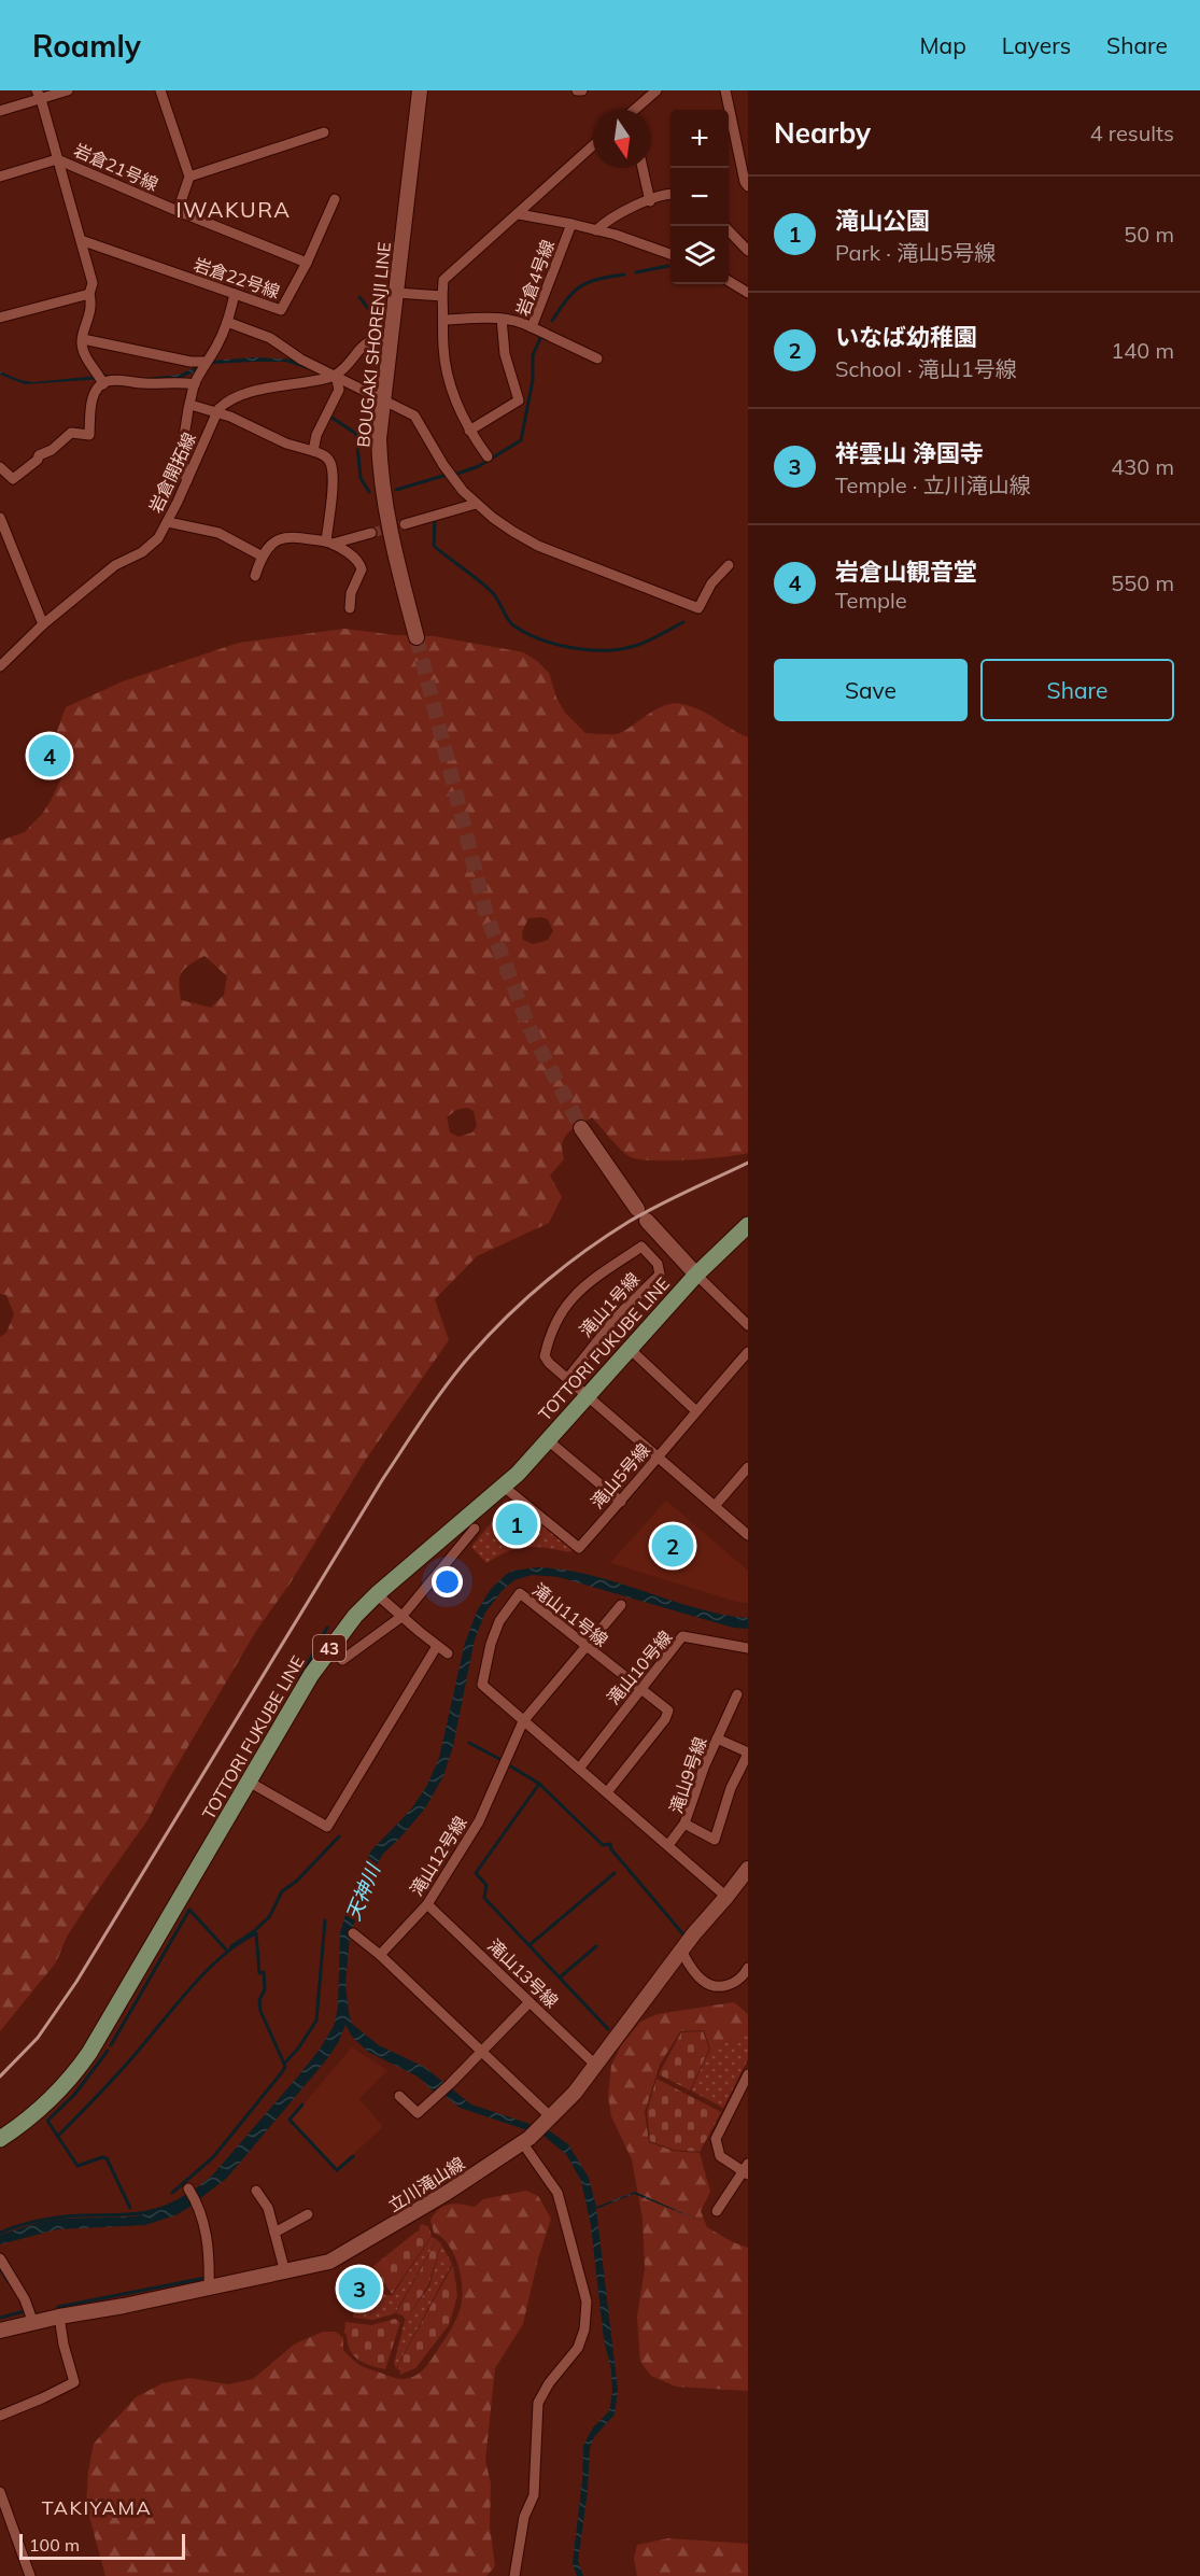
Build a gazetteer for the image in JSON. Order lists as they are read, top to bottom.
{
  "streets": {
    "main road": ["TOTTORI FUKUBE LINE", "43"],
    "street": [
      "岩倉21号線",
      "岩倉22号線",
      "岩倉4号線",
      "BOUGAKI SHORENJI LINE",
      "岩倉開拓線",
      "滝山1号線",
      "滝山5号線",
      "滝山11号線",
      "滝山10号線",
      "滝山9号線",
      "滝山12号線",
      "滝山13号線",
      "立川滝山線"
    ]
  },
  "crossings": [
    ["岩倉21号線", "岩倉22号線"],
    ["滝山1号線", "TOTTORI FUKUBE LINE"],
    ["滝山1号線", "滝山5号線"],
    ["滝山11号線", "滝山10号線"],
    ["滝山11号線", "滝山12号線"],
    ["滝山11号線", "立川滝山線"],
    ["滝山12号線", "滝山13号線"],
    ["滝山13号線", "立川滝山線"]
  ],
  "districts": ["IWAKURA", "TAKIYAMA"],
  "water": ["天神川"],
  "scale_bar": "100 m",
  "north": "bottom",
  "page": {
    "header": "Roamly",
    "nav": ["Map", "Layers", "Share"],
    "heading": ["Nearby", "4 results"],
    "map_buttons": ["+", "−"],
    "list": [
      {
        "mark": "1",
        "name": "滝山公園",
        "note": "Park · 滝山5号線",
        "value": "50 m"
      },
      {
        "mark": "2",
        "name": "いなば幼稚園",
        "note": "School · 滝山1号線",
        "value": "140 m"
      },
      {
        "mark": "3",
        "name": "祥雲山 浄国寺",
        "note": "Temple · 立川滝山線",
        "value": "430 m"
      },
      {
        "mark": "4",
        "name": "岩倉山観音堂",
        "note": "Temple",
        "value": "550 m"
      }
    ],
    "buttons": ["Save", "Share"],
    "pins": [
      "4",
      "1",
      "2",
      "3"
    ],
    "scale": "100 m"
  }
}
